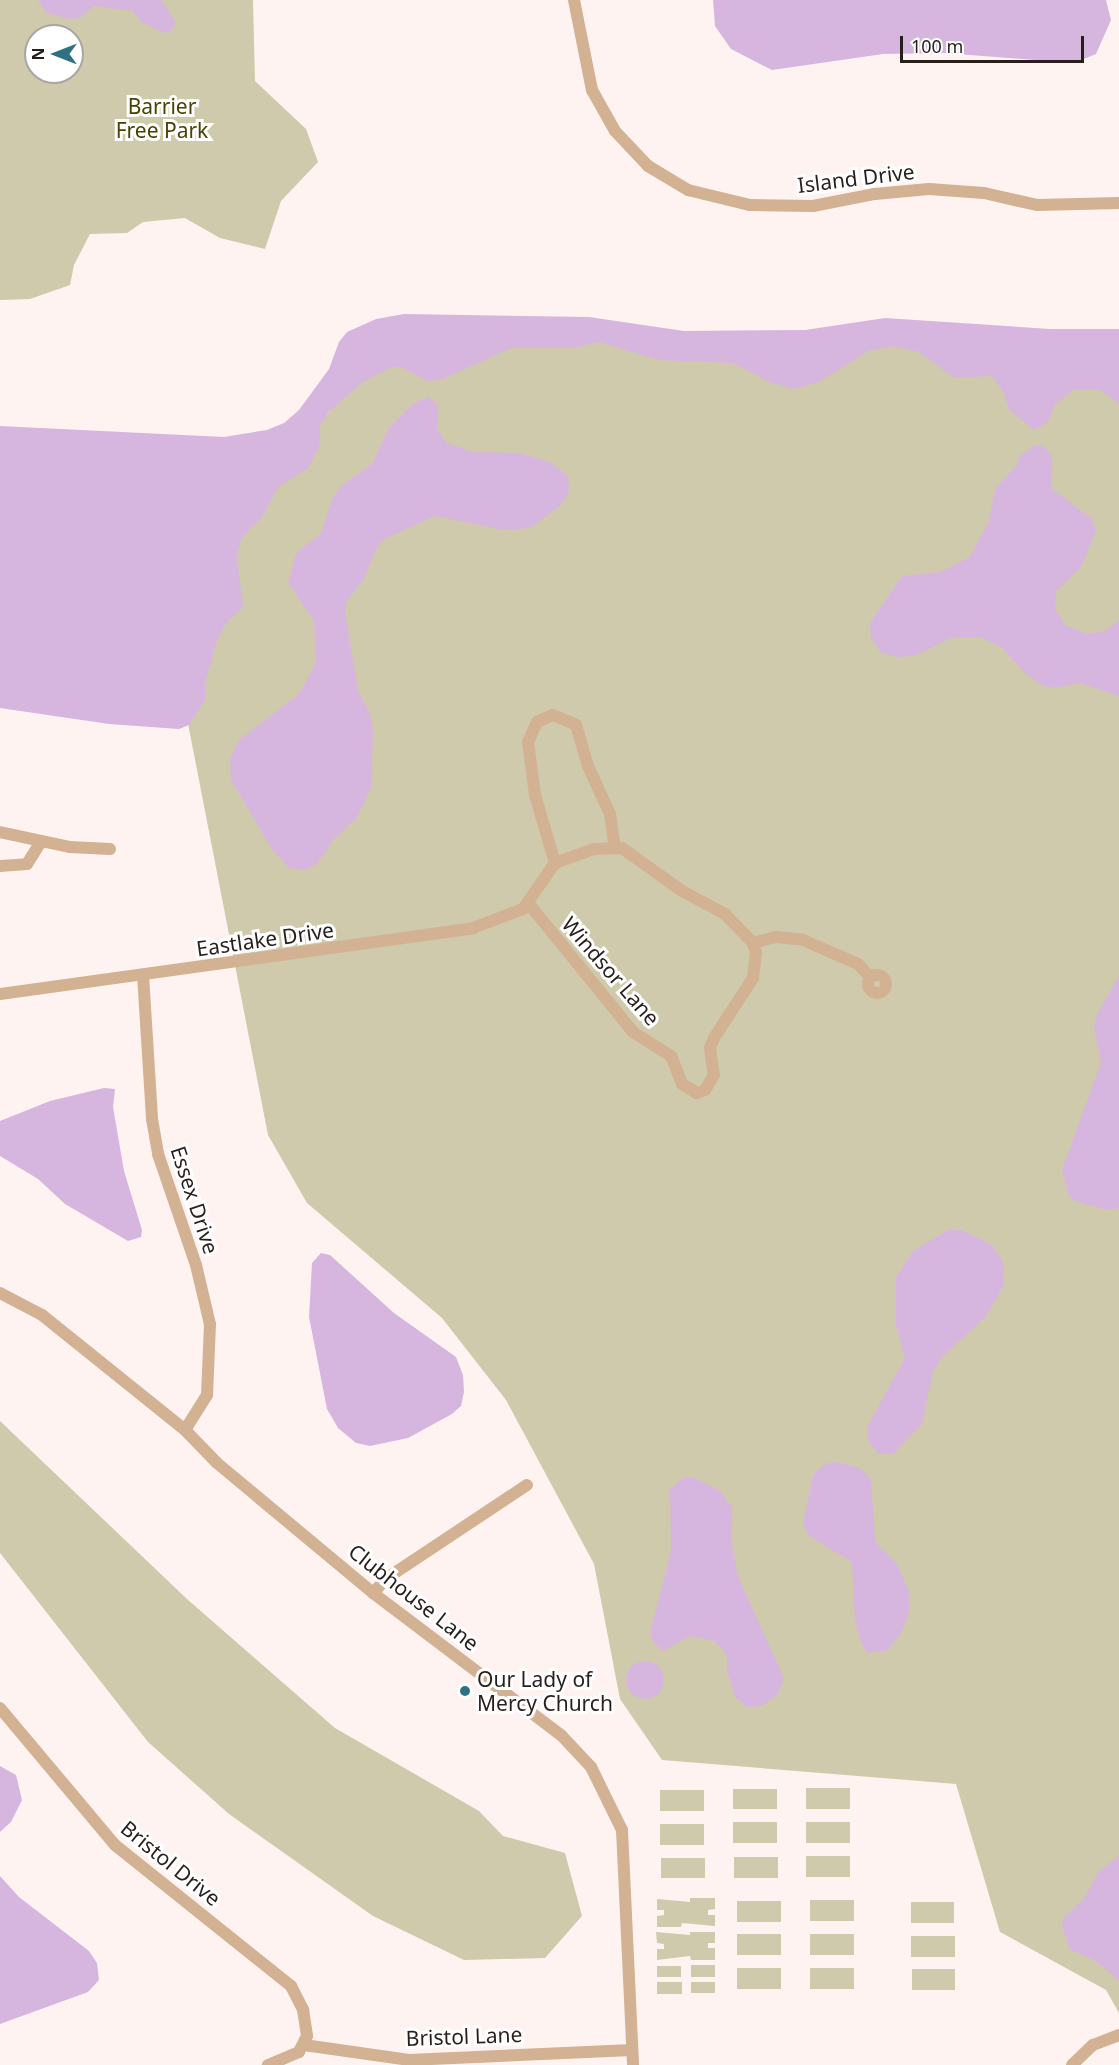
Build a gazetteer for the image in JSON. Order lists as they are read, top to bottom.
{
  "streets": {
    "street": [
      "Island Drive",
      "Eastlake Drive",
      "Windsor Lane",
      "Essex Drive",
      "Clubhouse Lane",
      "Bristol Drive",
      "Bristol Lane"
    ]
  },
  "crossings": [
    ["Eastlake Drive", "Windsor Lane"],
    ["Eastlake Drive", "Essex Drive"],
    ["Essex Drive", "Clubhouse Lane"],
    ["Clubhouse Lane", "Bristol Lane"],
    ["Bristol Drive", "Bristol Lane"]
  ],
  "parks": ["Barrier Free Park"],
  "places": ["Our Lady of Mercy Church"],
  "scale_bar": "100 m",
  "north": "left"
}
